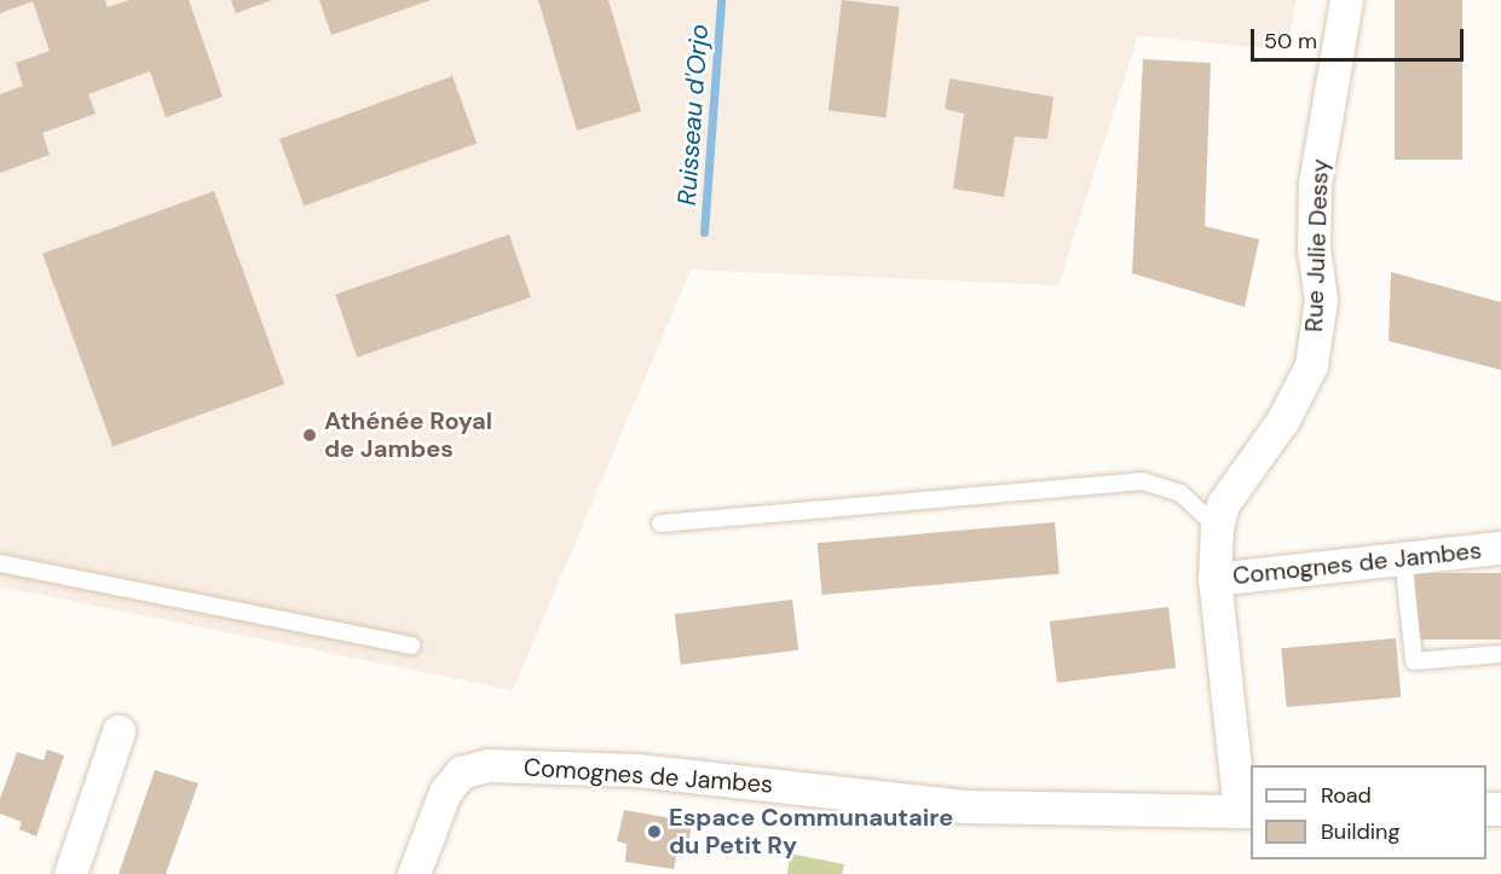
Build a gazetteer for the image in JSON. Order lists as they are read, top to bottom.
{
  "streets": {
    "street": ["Rue Julie Dessy", "Comognes de Jambes"]
  },
  "crossings": [
    ["Rue Julie Dessy", "Comognes de Jambes"]
  ],
  "water": ["Ruisseau d'Orjo"],
  "places": ["Athénée Royal de Jambes", "Espace Communautaire du Petit Ry"],
  "legend": ["Road", "Building"],
  "scale_bar": "50 m"
}
